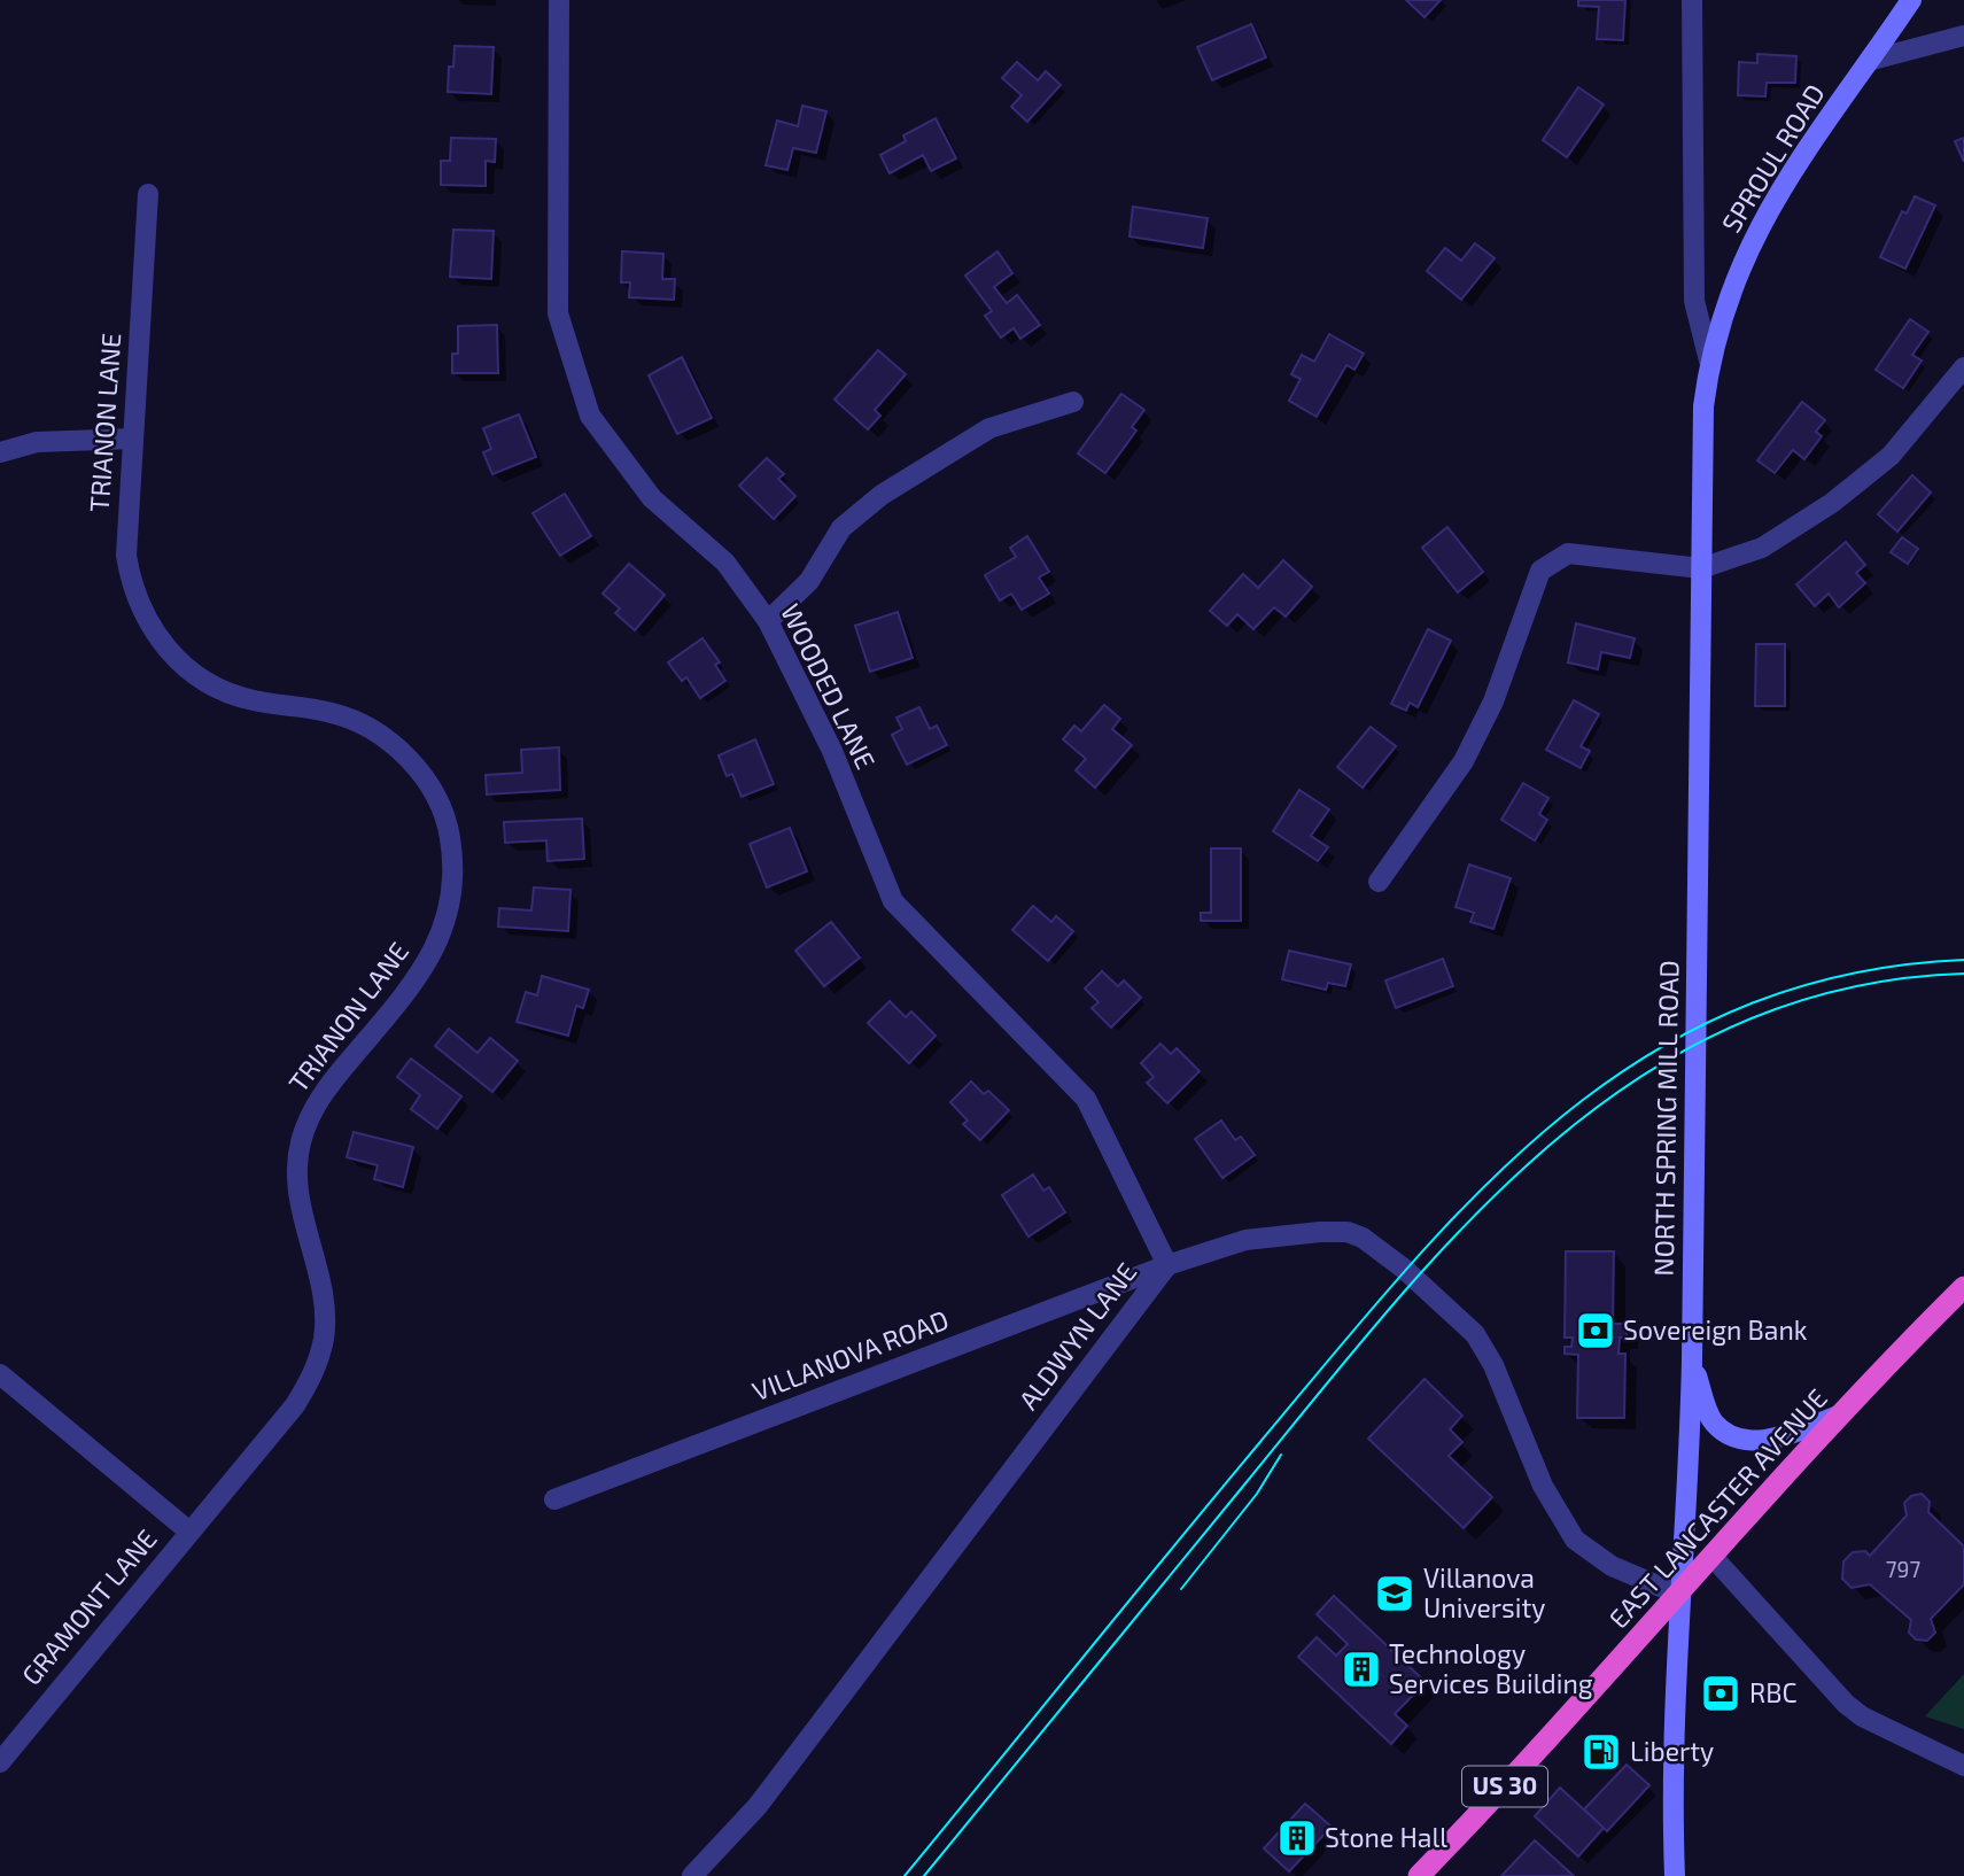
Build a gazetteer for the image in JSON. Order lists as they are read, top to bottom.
{
  "streets": {
    "highway": ["EAST LANCASTER AVENUE", "US 30"],
    "main road": ["SPROUL ROAD", "NORTH SPRING MILL ROAD"],
    "street": [
      "TRIANON LANE",
      "WOODED LANE",
      "ALDWYN LANE",
      "VILLANOVA ROAD",
      "GRAMONT LANE"
    ]
  },
  "crossings": [
    ["SPROUL ROAD", "NORTH SPRING MILL ROAD"],
    ["TRIANON LANE", "GRAMONT LANE"],
    ["WOODED LANE", "ALDWYN LANE"],
    ["WOODED LANE", "VILLANOVA ROAD"],
    ["NORTH SPRING MILL ROAD", "ALDWYN LANE"],
    ["NORTH SPRING MILL ROAD", "EAST LANCASTER AVENUE"],
    ["ALDWYN LANE", "VILLANOVA ROAD"],
    ["ALDWYN LANE", "EAST LANCASTER AVENUE"]
  ],
  "places": {
    "bank": ["Sovereign Bank", "RBC"],
    "school or university": ["Villanova University"],
    "building": ["Technology Services Building", "Stone Hall"],
    "fuel station": ["Liberty"]
  },
  "house_numbers": ["797"]
}
